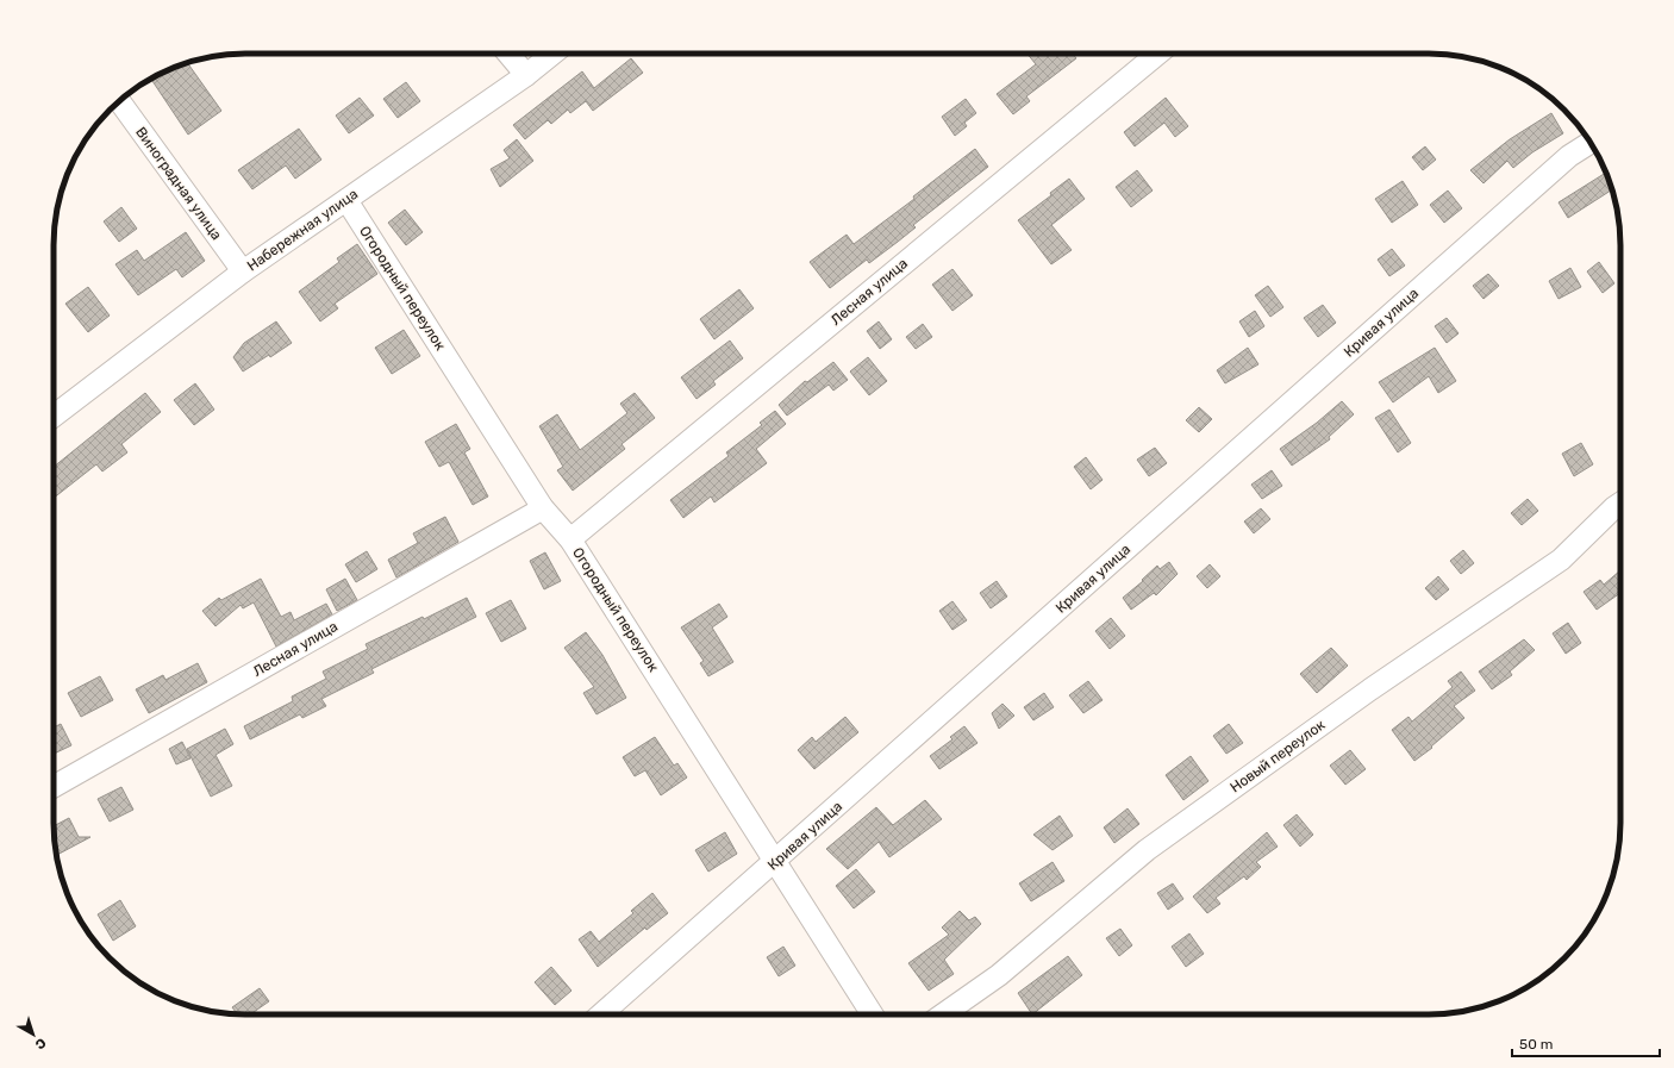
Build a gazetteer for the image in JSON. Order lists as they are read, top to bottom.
{
  "streets": {
    "street": [
      "Виноградная улица",
      "Набережная улица",
      "Огородный переулок",
      "Лесная улица",
      "Кривая улица",
      "Новый переулок"
    ]
  },
  "crossings": [
    ["Виноградная улица", "Набережная улица"],
    ["Набережная улица", "Огородный переулок"],
    ["Огородный переулок", "Лесная улица"],
    ["Огородный переулок", "Кривая улица"]
  ],
  "scale_bar": "50 m",
  "north": "bottom right"
}
